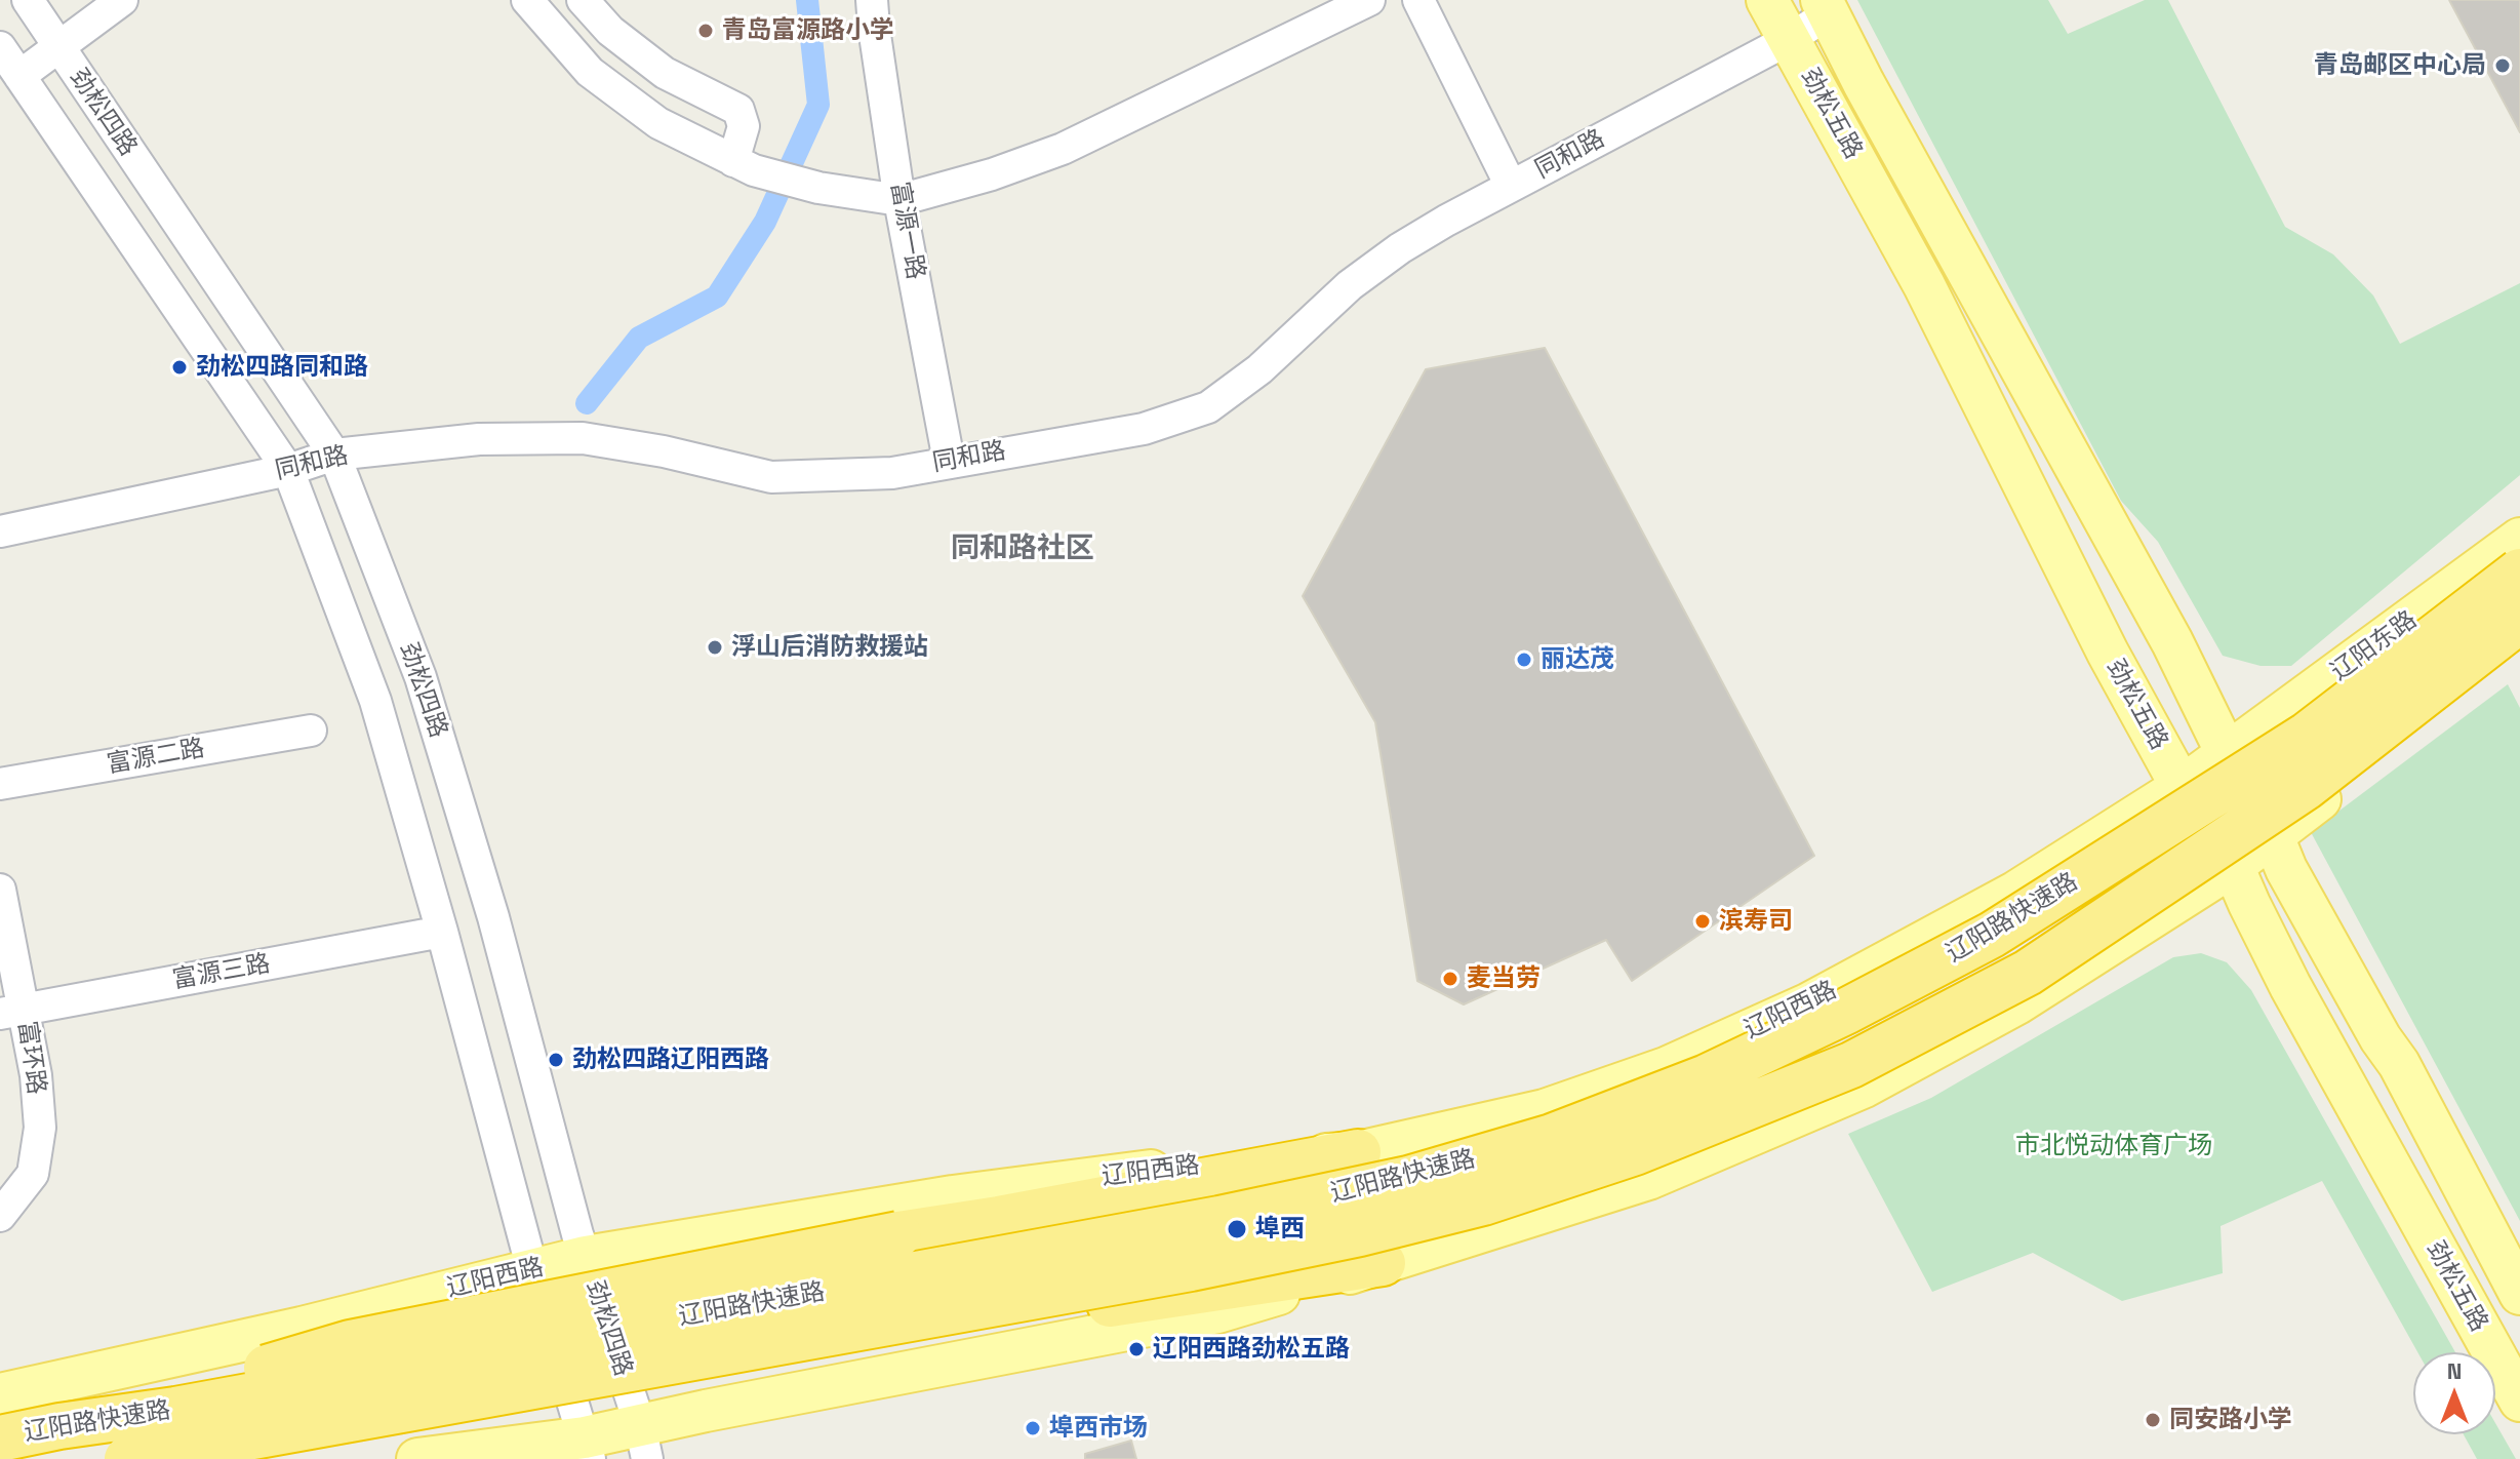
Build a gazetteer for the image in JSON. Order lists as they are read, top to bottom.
{
  "streets": {
    "highway": ["辽阳路快速路"],
    "main road": ["劲松五路", "辽阳东路", "辽阳西路"],
    "street": [
      "劲松四路",
      "同和路",
      "富源一路",
      "富源二路",
      "富源三路",
      "富环路"
    ]
  },
  "crossings": [
    ["劲松四路", "同和路"],
    ["劲松四路", "富源三路"],
    ["劲松四路", "辽阳西路"],
    ["劲松五路", "同和路"],
    ["劲松五路", "辽阳东路"],
    ["劲松五路", "辽阳西路"],
    ["同和路", "富源一路"],
    ["辽阳东路", "辽阳西路"],
    ["富源三路", "富环路"]
  ],
  "districts": ["同和路社区"],
  "parks": ["市北悦动体育广场"],
  "places": [
    "青岛富源路小学",
    "青岛邮区中心局",
    "劲松四路同和路",
    "浮山后消防救援站",
    "丽达茂",
    "滨寿司",
    "麦当劳",
    "劲松四路辽阳西路",
    "埠西",
    "辽阳西路劲松五路",
    "同安路小学",
    "埠西市场"
  ],
  "north": "top"
}
